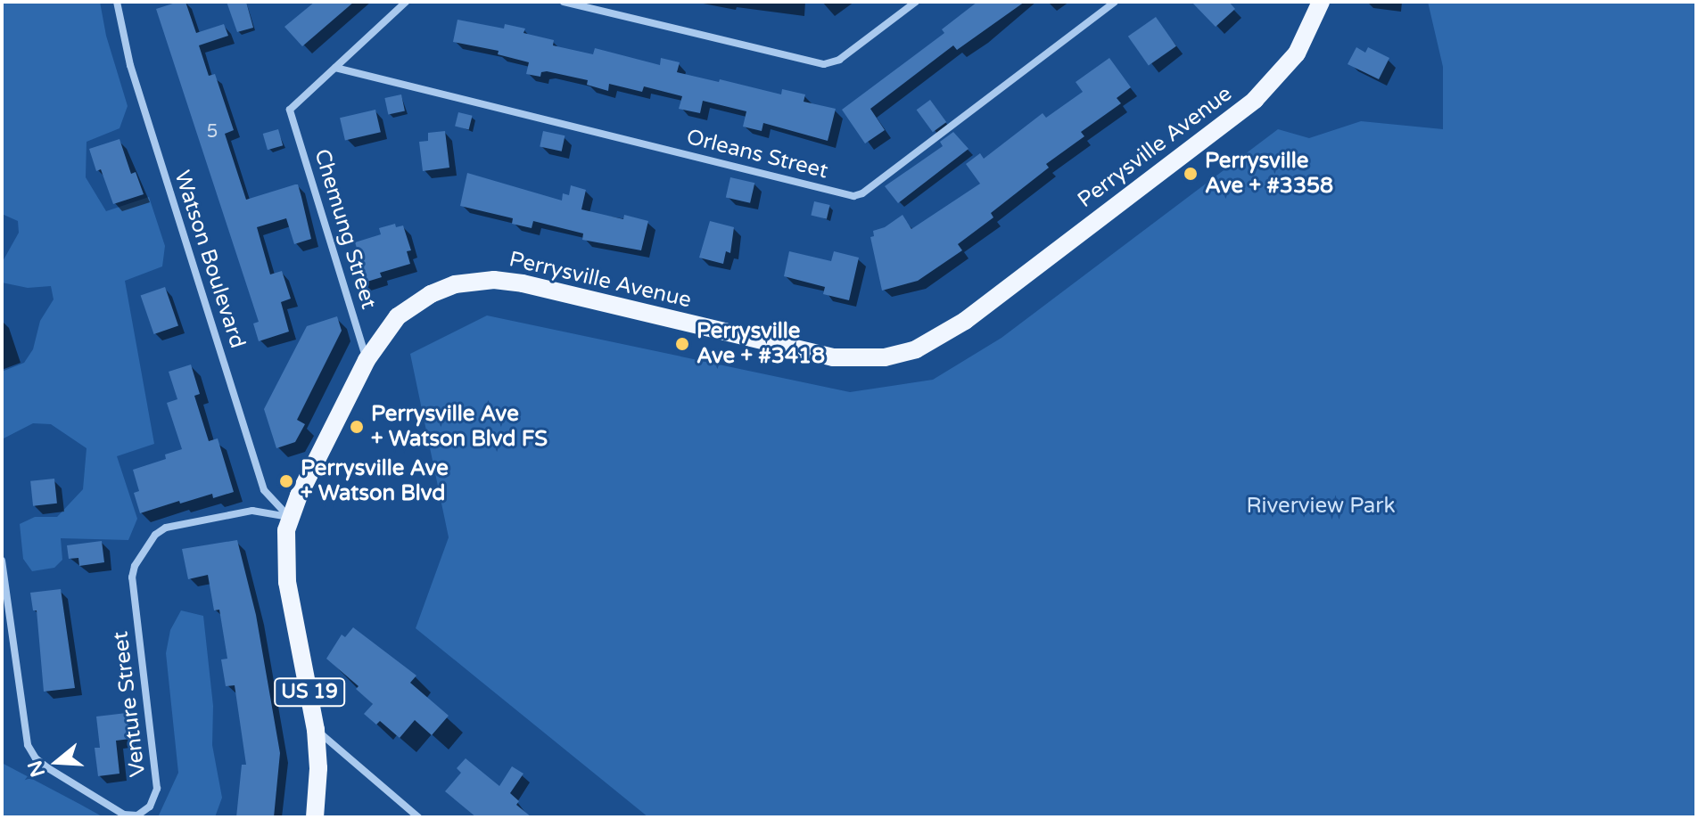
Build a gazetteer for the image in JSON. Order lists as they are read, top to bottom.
{
  "streets": {
    "main road": ["Perrysville Avenue", "US 19"],
    "street": [
      "Orleans Street",
      "Chemung Street",
      "Watson Boulevard",
      "Venture Street"
    ]
  },
  "crossings": [
    ["Perrysville Avenue", "Chemung Street"],
    ["Perrysville Avenue", "Watson Boulevard"],
    ["Perrysville Avenue", "Venture Street"],
    ["Orleans Street", "Chemung Street"],
    ["Watson Boulevard", "Venture Street"]
  ],
  "parks": ["Riverview Park"],
  "places": [
    "Perrysville Ave + #3358",
    "Perrysville Ave + #3418",
    "Perrysville Ave + Watson Blvd FS",
    "Perrysville Ave + Watson Blvd"
  ],
  "house_numbers": ["5"],
  "north": "left"
}
